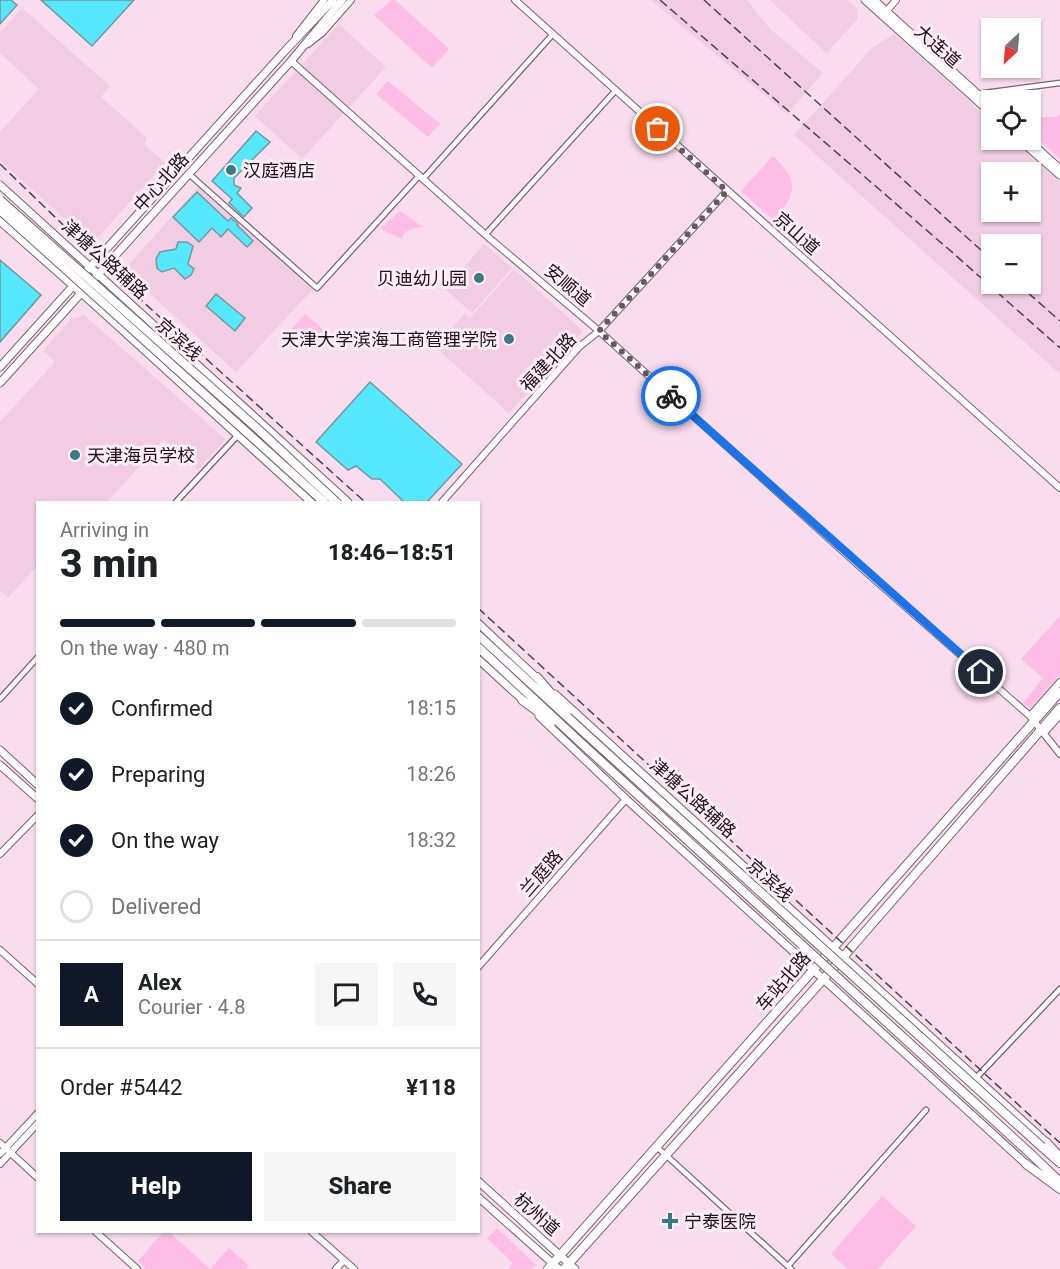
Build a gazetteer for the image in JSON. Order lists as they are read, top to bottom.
{
  "streets": {
    "main road": [
      "大连道",
      "中心北路",
      "津塘公路辅路",
      "京滨线",
      "车站北路",
      "杭州道"
    ],
    "street": [
      "京山道",
      "安顺道",
      "福建北路",
      "兰庭路"
    ]
  },
  "crossings": [
    ["中心北路", "津塘公路辅路"],
    ["中心北路", "安顺道"],
    ["京山道", "福建北路"],
    ["津塘公路辅路", "京滨线"],
    ["津塘公路辅路", "车站北路"],
    ["安顺道", "福建北路"],
    ["安顺道", "车站北路"],
    ["车站北路", "杭州道"]
  ],
  "places": {
    "other": [
      "汉庭酒店",
      "贝迪幼儿园",
      "天津大学滨海工商管理学院",
      "天津海员学校"
    ],
    "health": ["宁泰医院"]
  },
  "north": "bottom left",
  "page": {
    "map_buttons": ["+", "−"],
    "heading": ["3 min", "Arriving in", "18:46–18:51"],
    "panel": [
      "Alex",
      "Courier · 4.8",
      "Order #5442",
      "¥118"
    ],
    "bar": "On the way · 480 m",
    "list": [
      ["Confirmed", "18:15"],
      ["Preparing", "18:26"],
      ["On the way", "18:32"],
      "Delivered"
    ],
    "round": "A",
    "buttons": ["Help", "Share"]
  }
}
